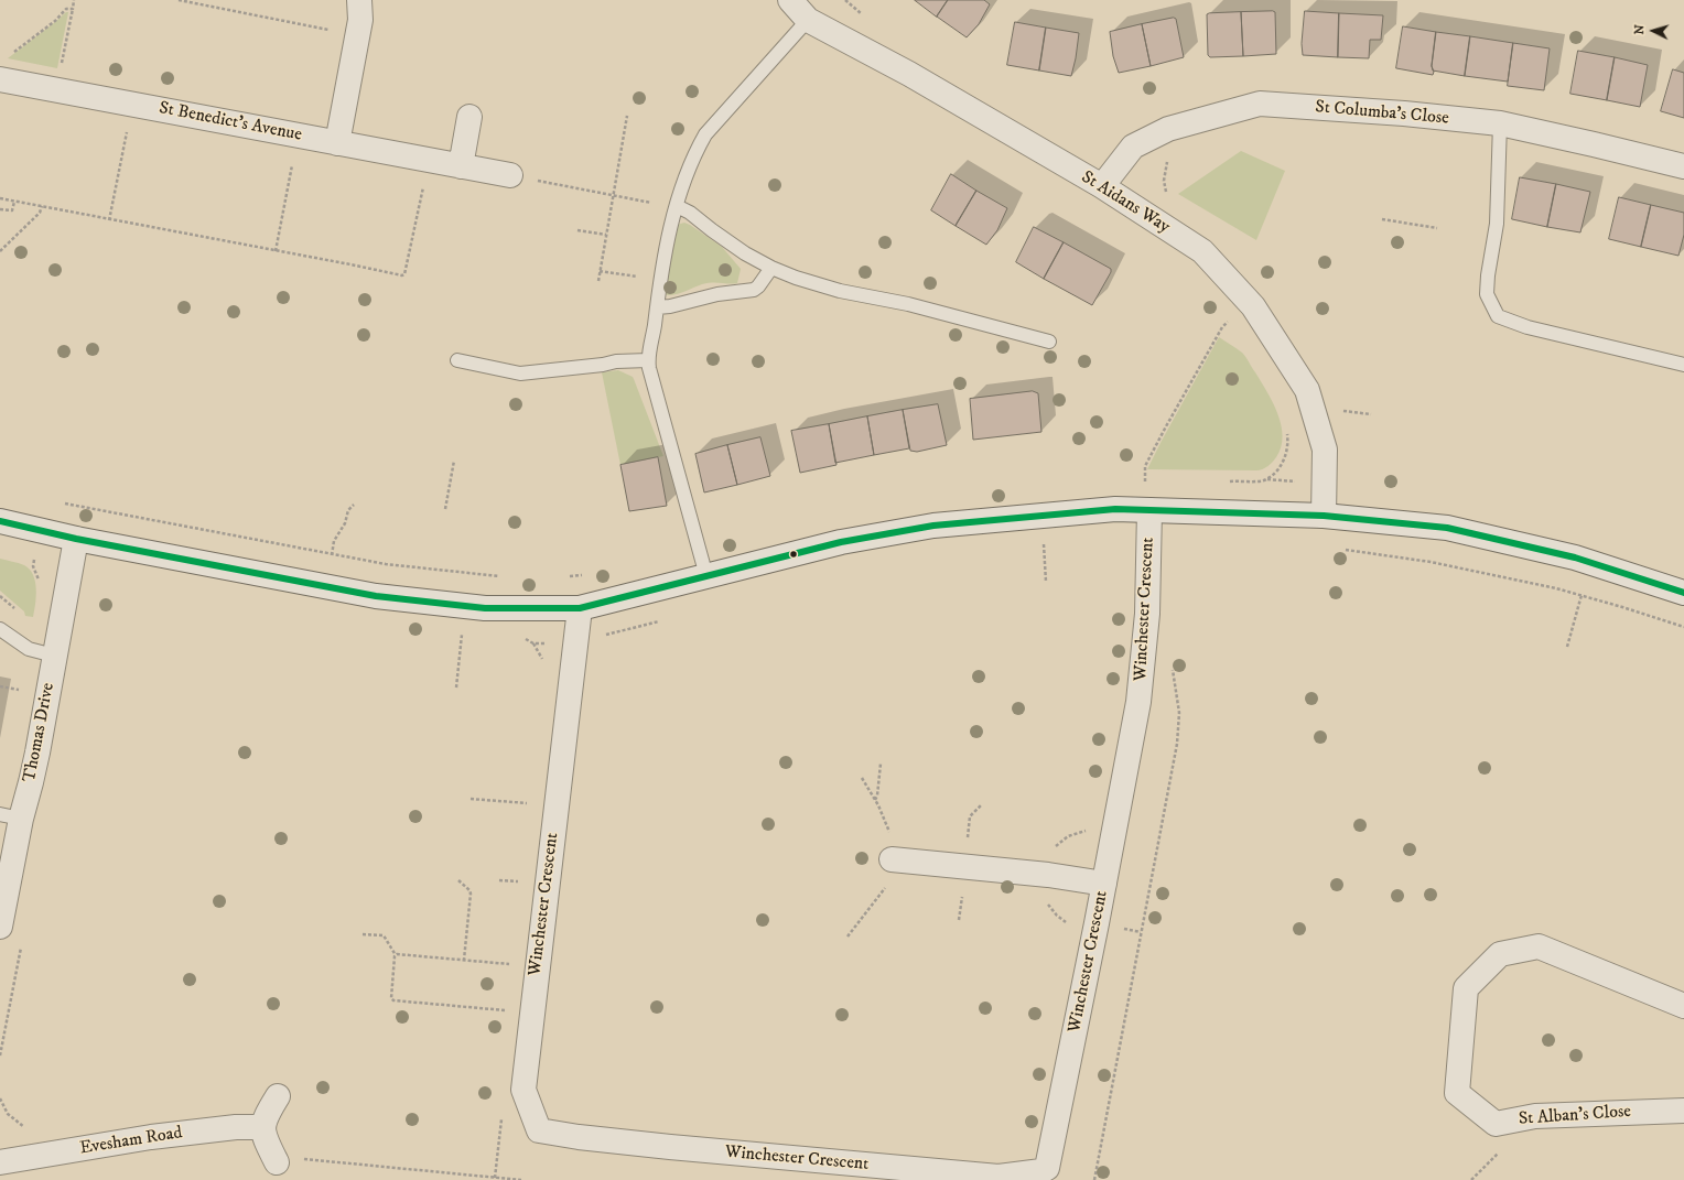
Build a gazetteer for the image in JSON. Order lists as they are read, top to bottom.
{
  "streets": {
    "street": [
      "St Columba's Close",
      "St Benedict's Avenue",
      "St Aidans Way",
      "Winchester Crescent",
      "Thomas Drive",
      "St Alban's Close",
      "Evesham Road"
    ]
  },
  "crossings": [
    ["St Columba's Close", "St Aidans Way"]
  ],
  "north": "left"
}
